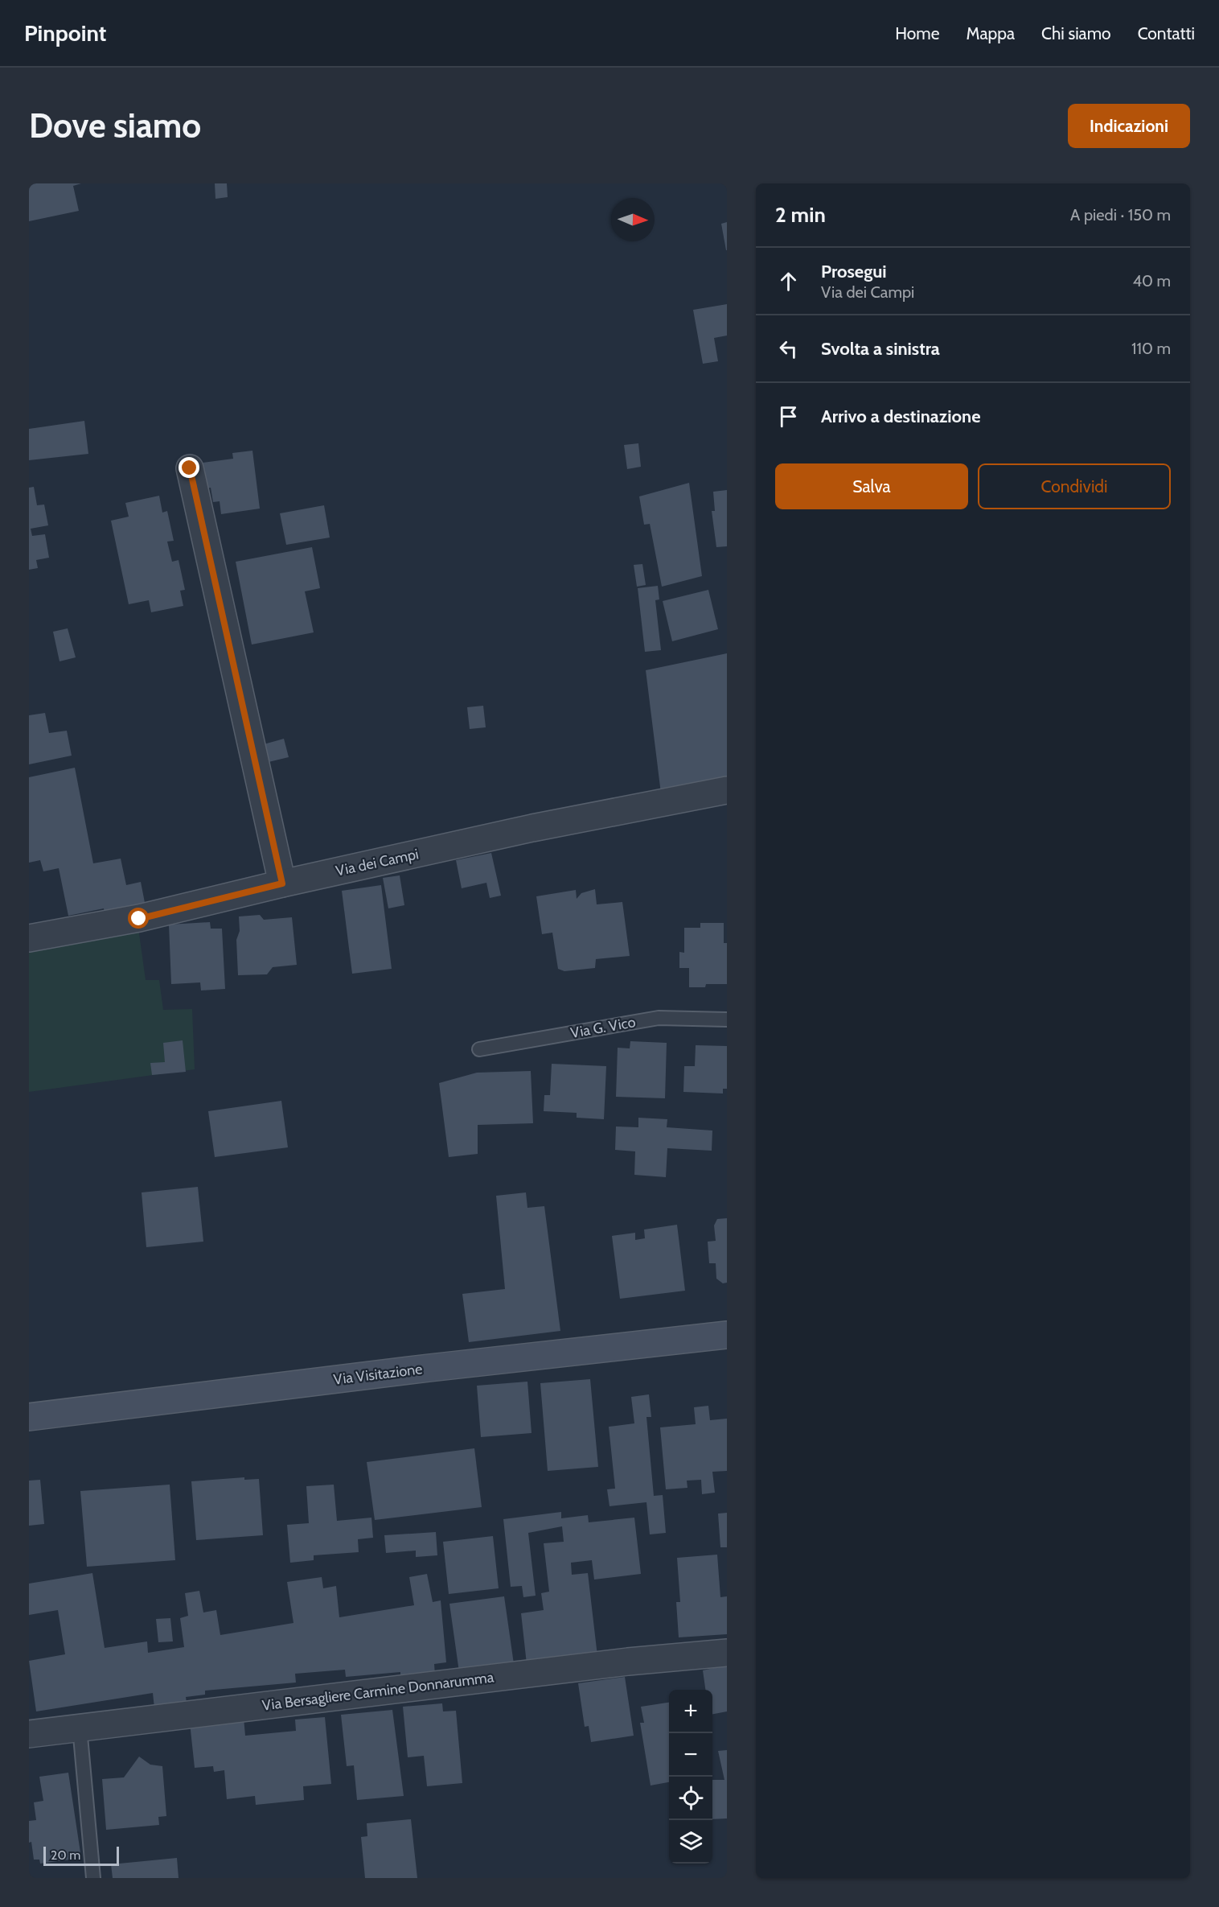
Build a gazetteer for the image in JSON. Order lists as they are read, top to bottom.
{
  "streets": {
    "street": ["Via dei Campi", "Via Visitazione", "Via Bersagliere Carmine Donnarumma"],
    "lane": ["Via G. Vico"]
  },
  "scale_bar": "20 m",
  "north": "right",
  "page": {
    "header": "Pinpoint",
    "nav": [
      "Home",
      "Mappa",
      "Chi siamo",
      "Contatti"
    ],
    "buttons": [
      "Indicazioni",
      ["Salva", "Condividi"]
    ],
    "title": "Dove siamo",
    "heading": ["2 min", "A piedi · 150 m"],
    "list": [
      ["Prosegui", "Via dei Campi", "40 m"],
      ["Svolta a sinistra", "110 m"],
      "Arrivo a destinazione"
    ],
    "map_buttons": ["+", "−"],
    "scale": "20 m"
  }
}
